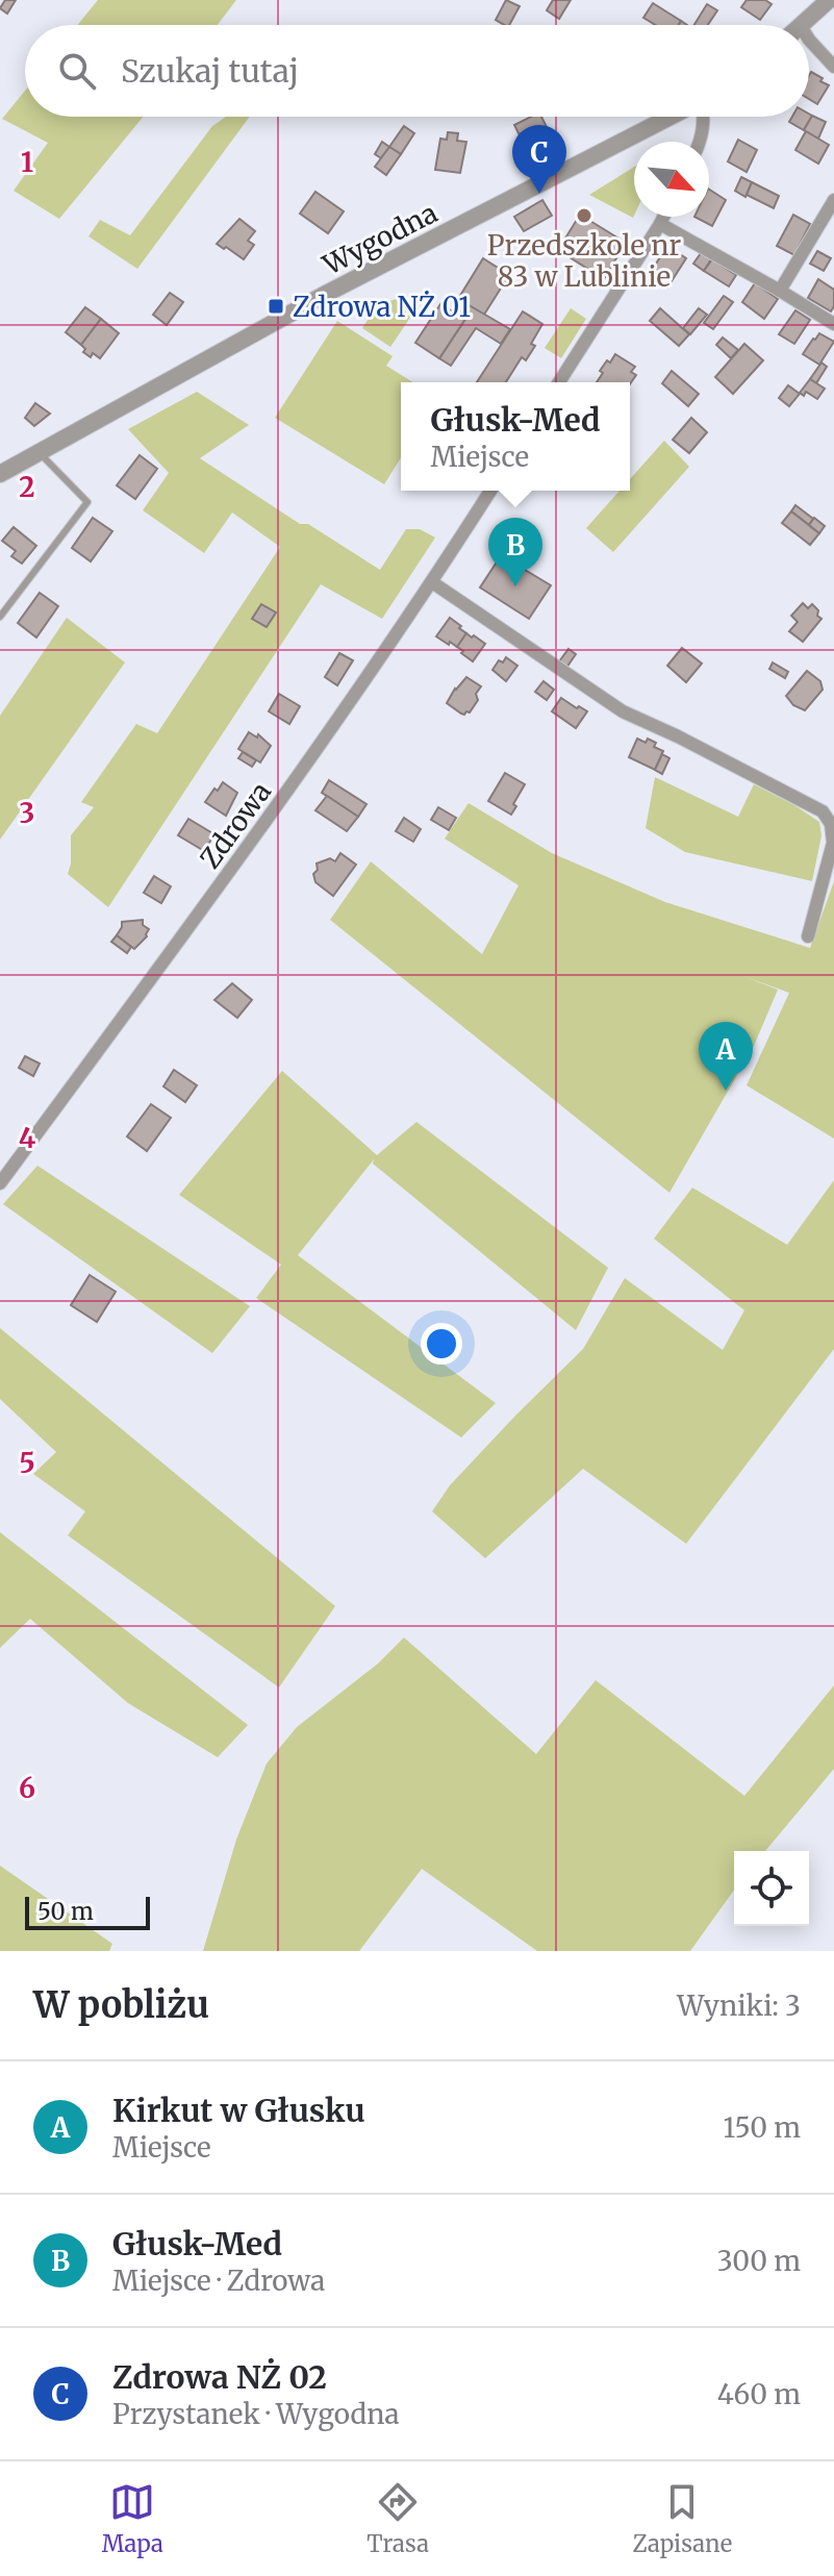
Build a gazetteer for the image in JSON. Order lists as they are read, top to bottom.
{
  "streets": {
    "street": ["Wygodna", "Zdrowa"]
  },
  "places": {
    "other": ["Przedszkole nr 83 w Lublinie"],
    "transit": ["Zdrowa NŻ 01"]
  },
  "scale_bar": "50 m",
  "north": "bottom right",
  "page": {
    "search": "Szukaj tutaj",
    "pins": ["C", "B", "A"],
    "popup": ["Głusk-Med", "Miejsce"],
    "scale": "50 m",
    "heading": ["W pobliżu", "Wyniki: 3"],
    "list": [
      {
        "mark": "A",
        "name": "Kirkut w Głusku",
        "note": "Miejsce",
        "value": "150 m"
      },
      {
        "mark": "B",
        "name": "Głusk-Med",
        "note": "Miejsce · Zdrowa",
        "value": "300 m"
      },
      {
        "mark": "C",
        "name": "Zdrowa NŻ 02",
        "note": "Przystanek · Wygodna",
        "value": "460 m"
      }
    ],
    "nav": ["Mapa", "Trasa", "Zapisane"]
  },
  "grid": {
    "rows": [
      "1",
      "2",
      "3",
      "4",
      "5",
      "6"
    ]
  }
}
